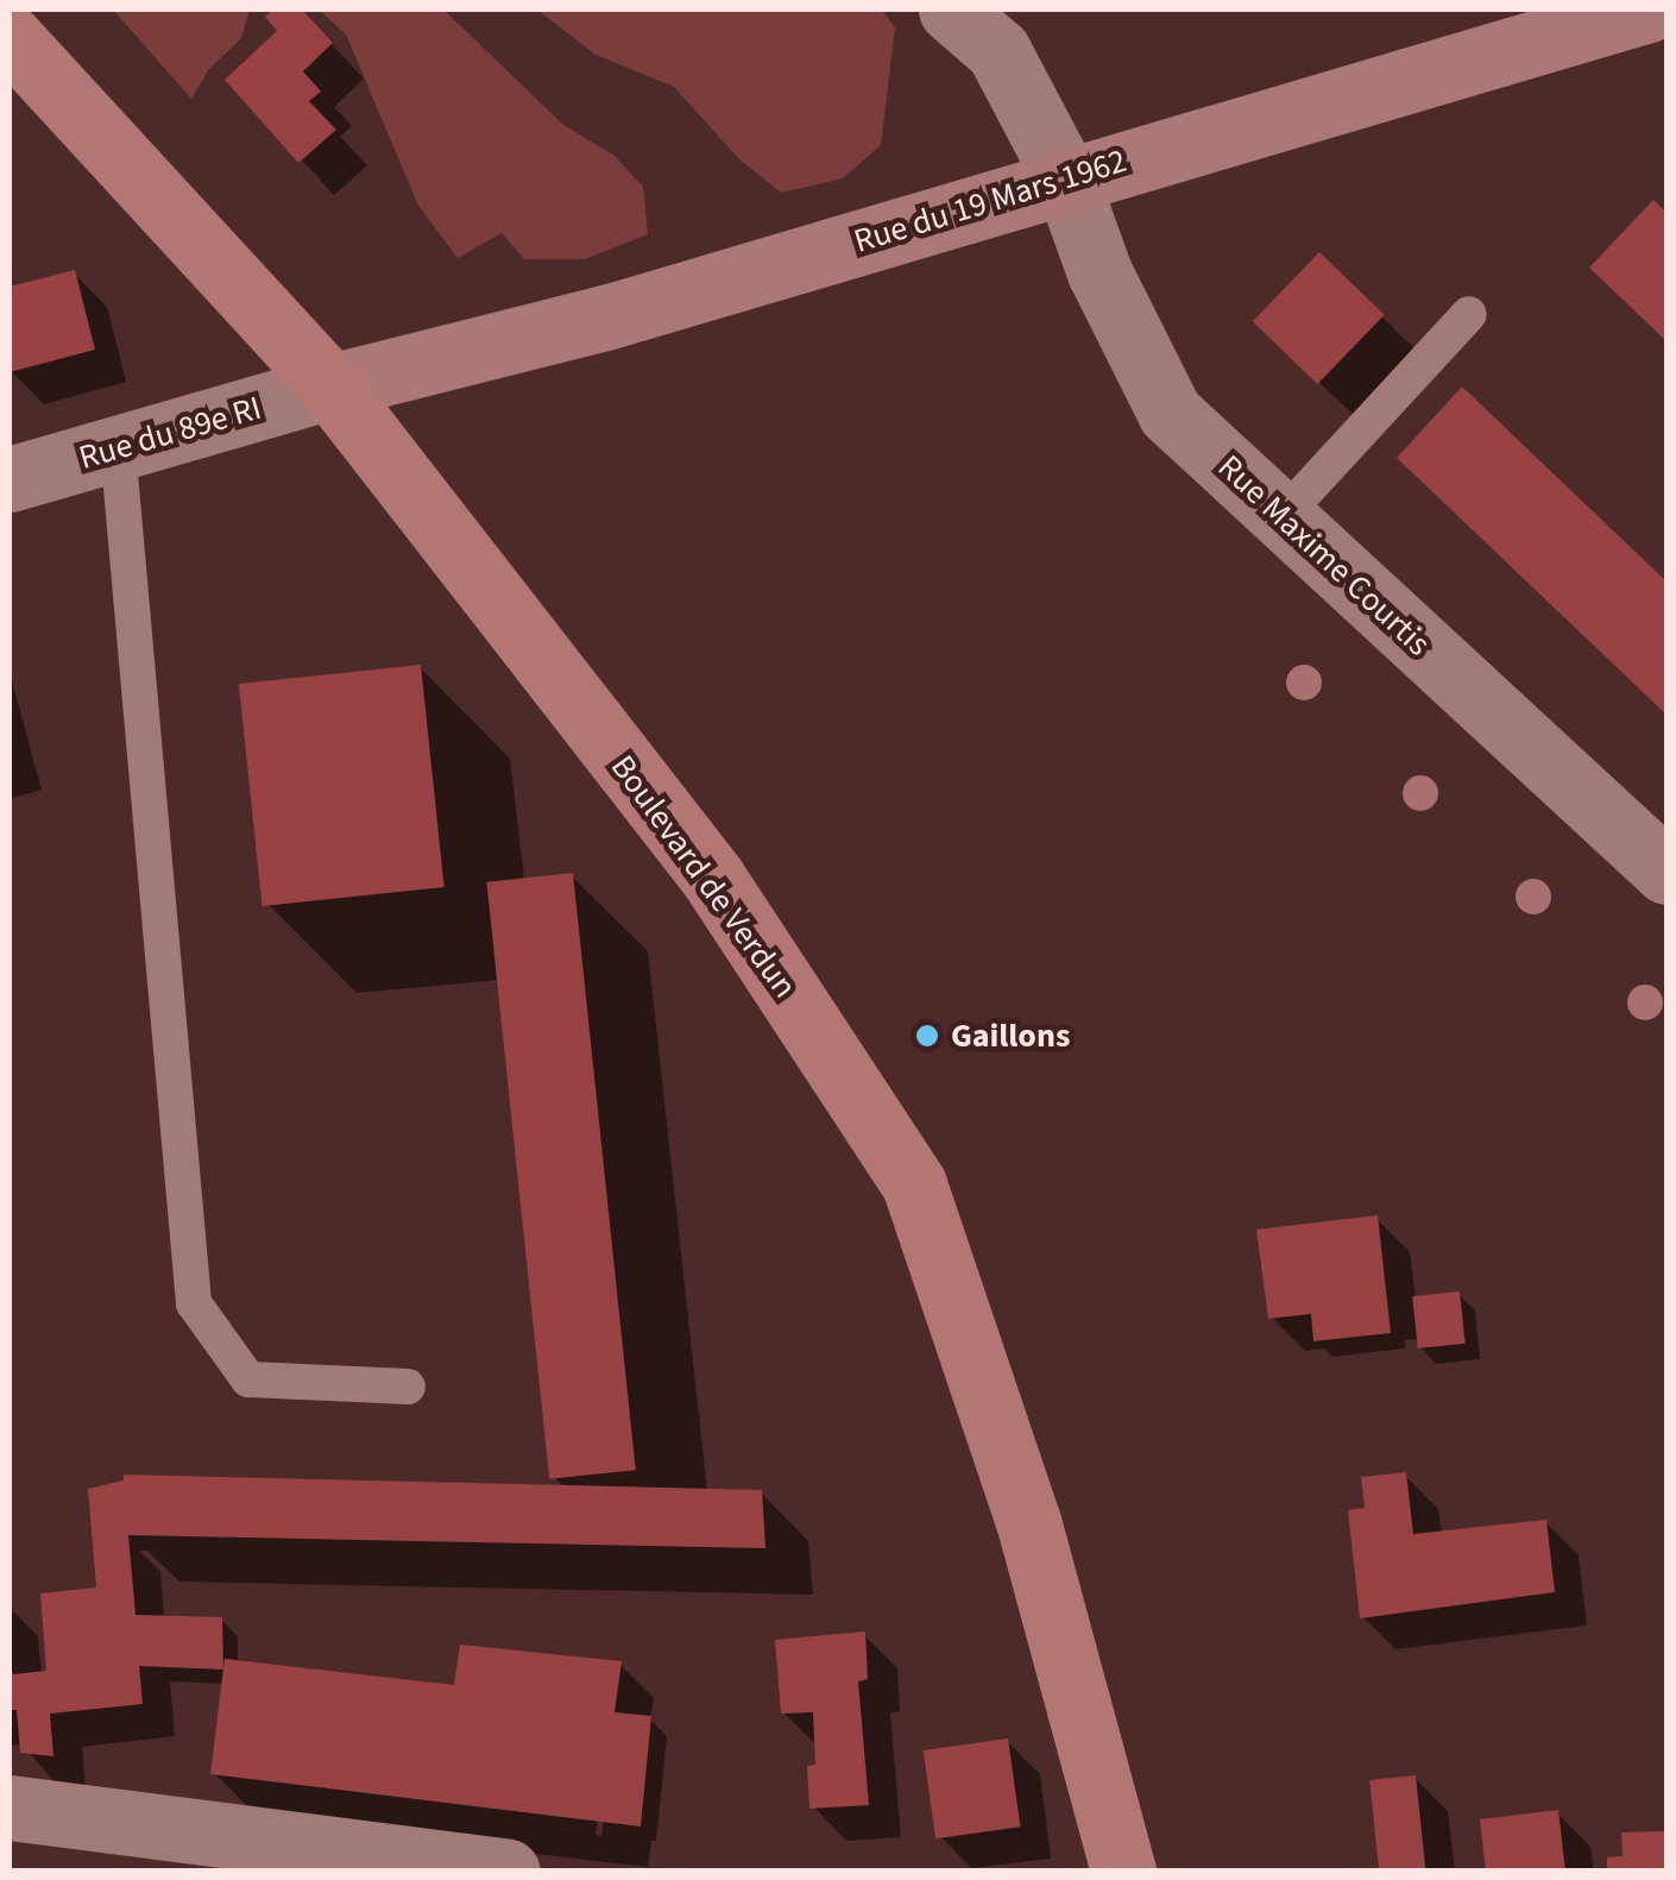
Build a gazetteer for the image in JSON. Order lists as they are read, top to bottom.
{
  "streets": {
    "main road": ["Rue du 19 Mars 1962", "Boulevard de Verdun"],
    "street": ["Rue du 89e RI", "Rue Maxime Courtis"]
  },
  "crossings": [
    ["Rue du 19 Mars 1962", "Rue du 89e RI"],
    ["Rue du 19 Mars 1962", "Rue Maxime Courtis"],
    ["Rue du 19 Mars 1962", "Boulevard de Verdun"],
    ["Rue du 89e RI", "Boulevard de Verdun"]
  ],
  "places": ["Gaillons"]
}
